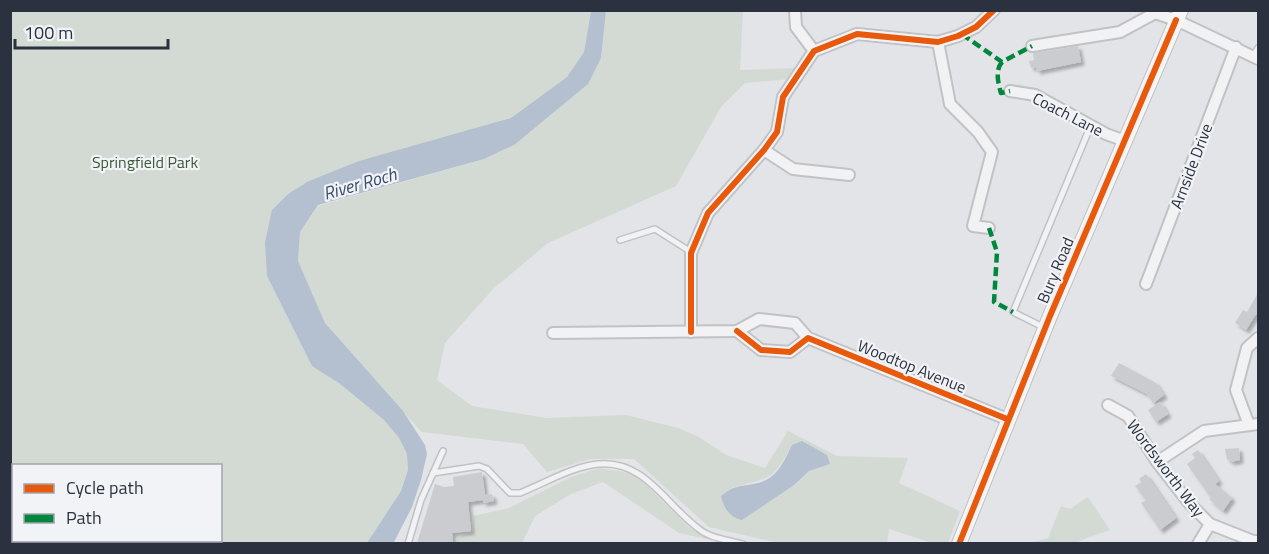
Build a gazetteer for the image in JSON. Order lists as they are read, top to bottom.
{
  "streets": {
    "main road": ["Bury Road"],
    "street": [
      "Coach Lane",
      "Arnside Drive",
      "Woodtop Avenue",
      "Wordsworth Way"
    ]
  },
  "crossings": [
    ["Coach Lane", "Bury Road"],
    ["Bury Road", "Woodtop Avenue"]
  ],
  "water": ["River Roch"],
  "parks": ["Springfield Park"],
  "legend": ["Cycle path", "Path"],
  "scale_bar": "100 m"
}
